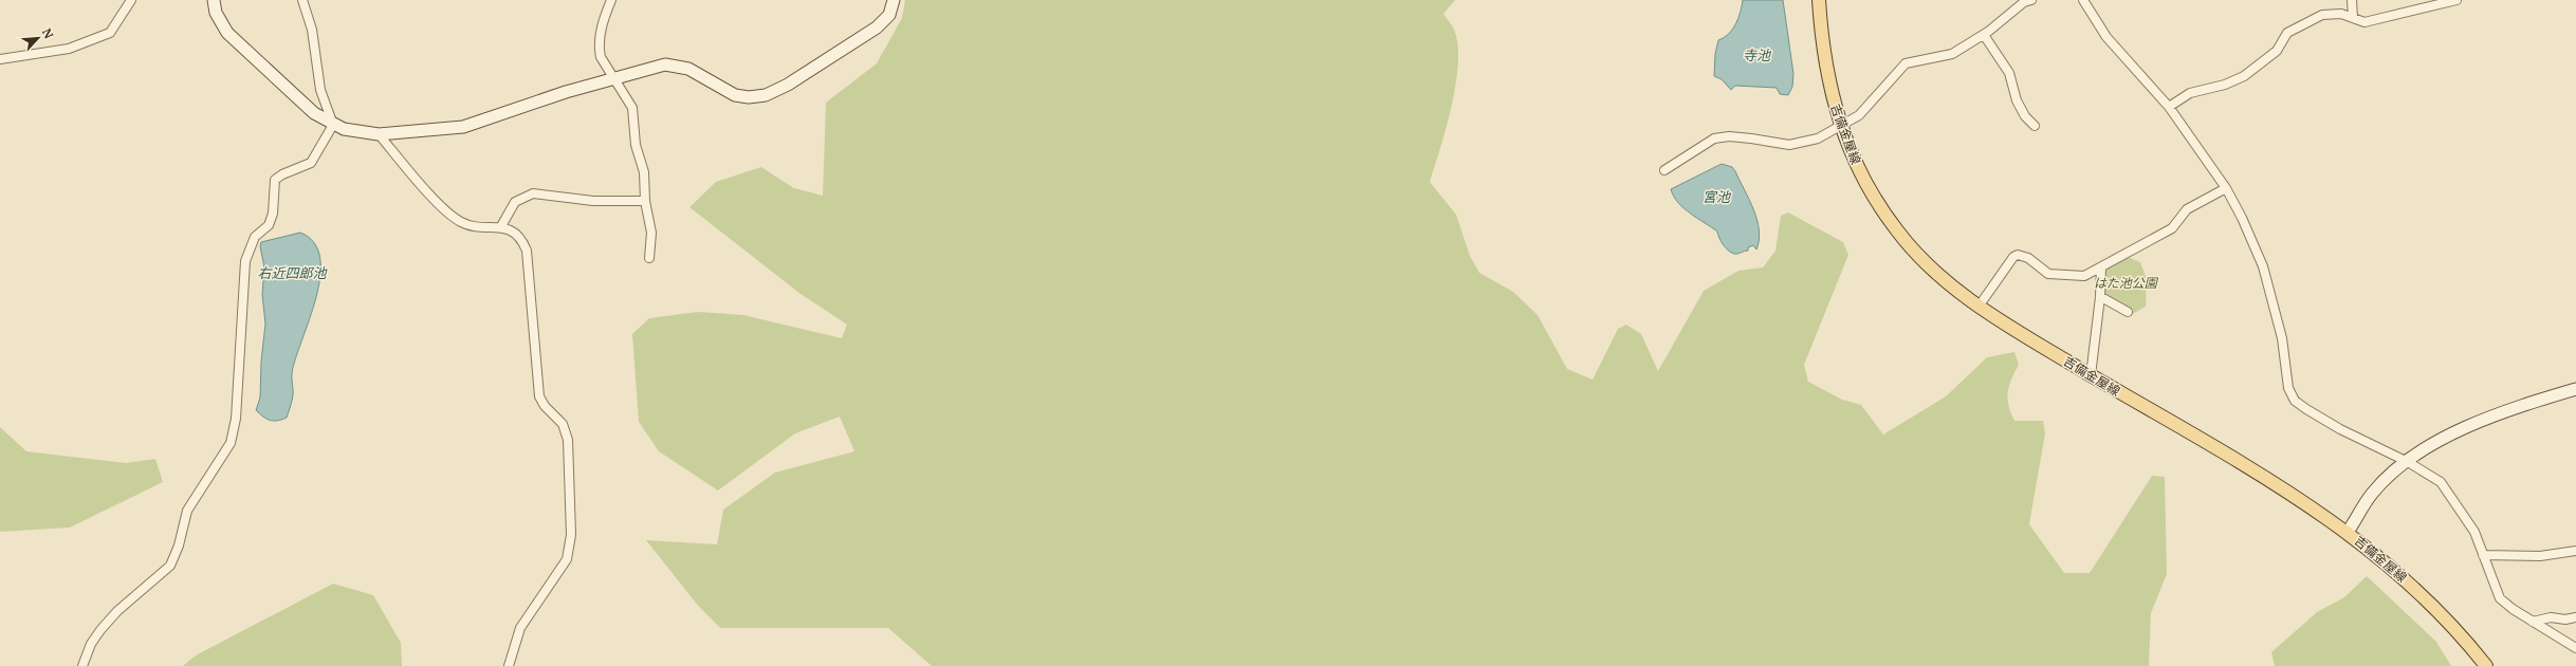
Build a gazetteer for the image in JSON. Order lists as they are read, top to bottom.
{
  "streets": {
    "main road": ["吉備金屋線"]
  },
  "water": ["寺池", "宮池", "右近四郎池"],
  "parks": ["はた池公園"],
  "north": "top right"
}
